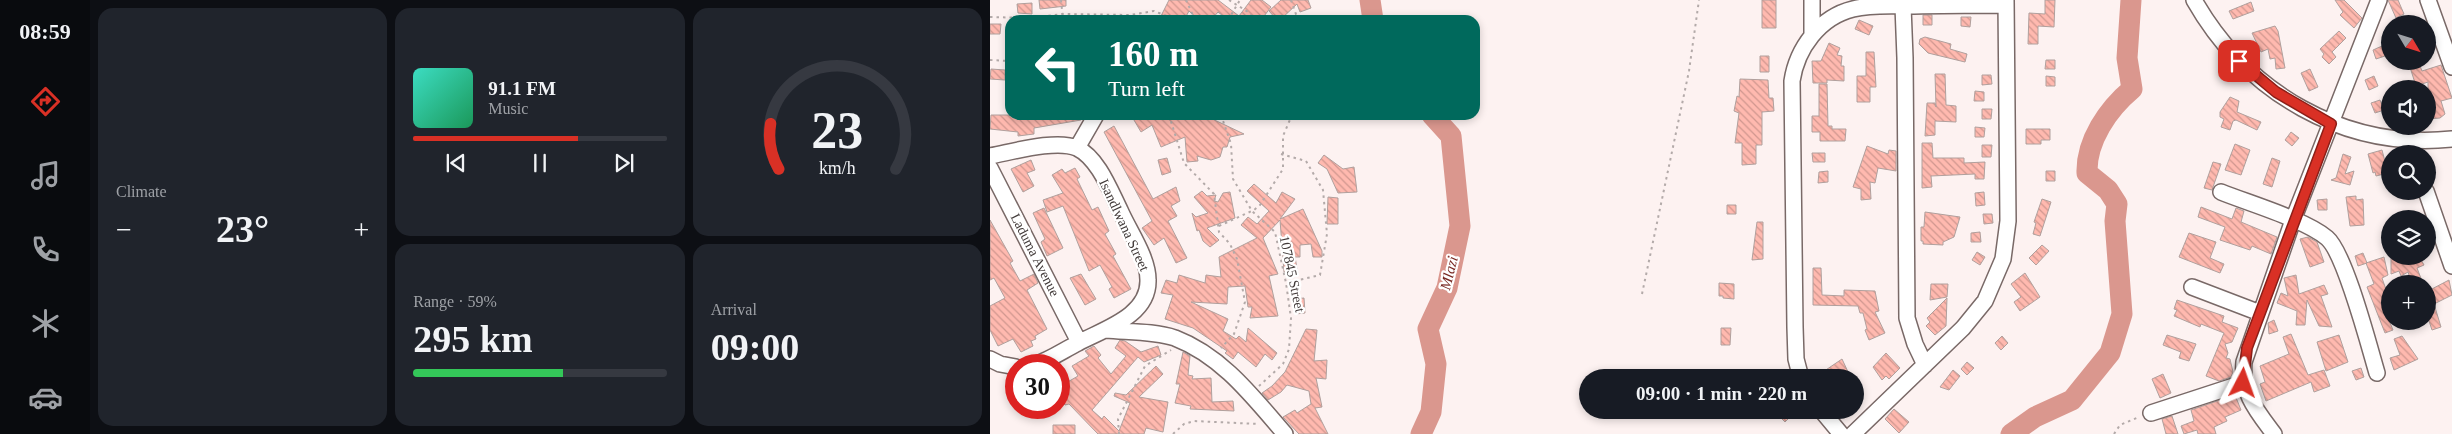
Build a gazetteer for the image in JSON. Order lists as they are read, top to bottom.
{
  "streets": {
    "street": ["Isandlwana Street", "Laduma Avenue"],
    "path": ["107845 Street"]
  },
  "crossings": [
    ["Isandlwana Street", "Laduma Avenue"]
  ],
  "water": ["Mlazi"],
  "north": "bottom right",
  "page": {
    "tabs": "08:59",
    "tile": [
      "Climate",
      ["Range · 59%", "295 km"],
      ["Arrival", "09:00"]
    ],
    "map_buttons": "+",
    "turn": ["160 m", "Turn left"],
    "song": ["91.1 FM", "Music"],
    "heat": ["−", "23°", "+"],
    "limit": "30",
    "trip": "09:00 · 1 min · 220 m",
    "gauge": ["23", "km/h"]
  }
}
